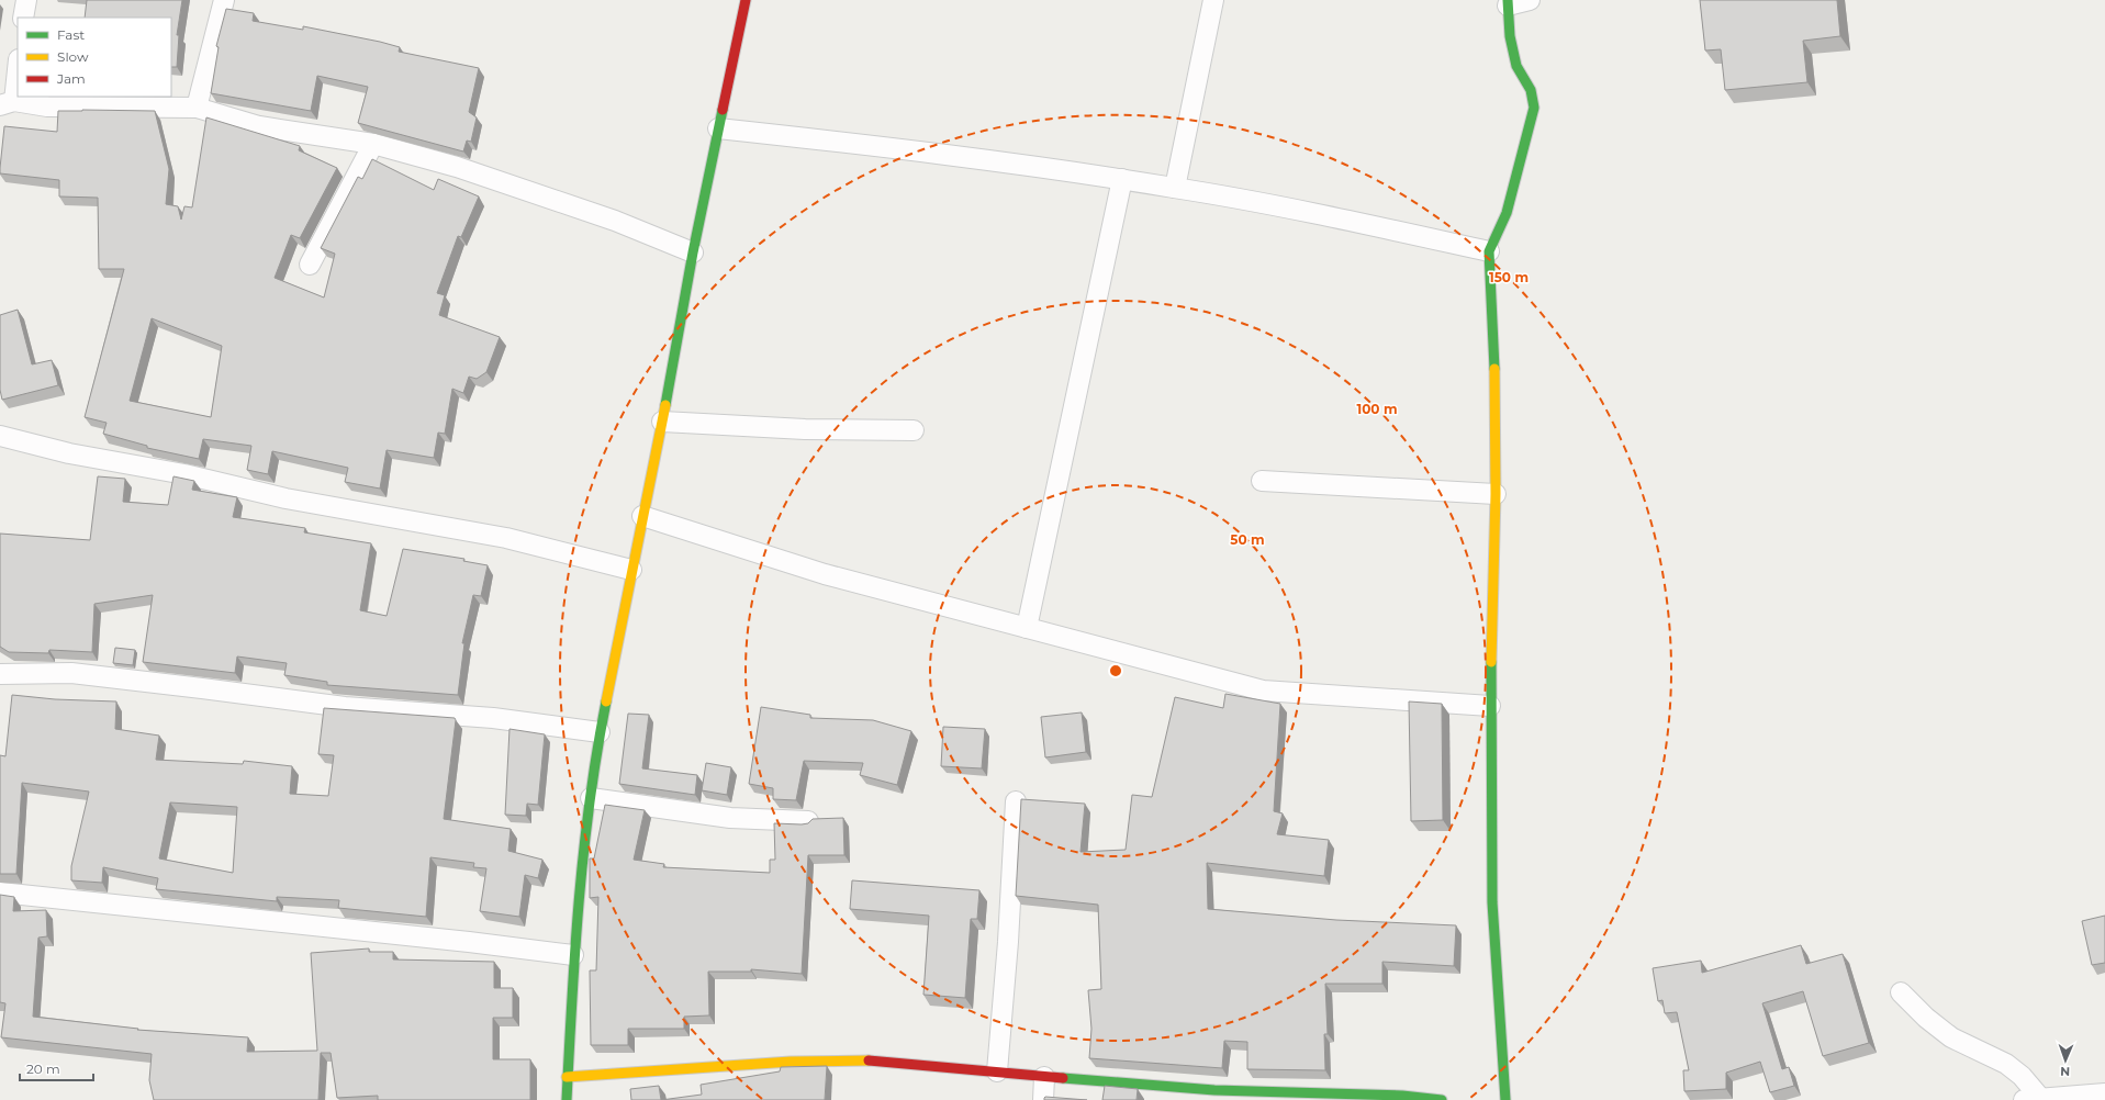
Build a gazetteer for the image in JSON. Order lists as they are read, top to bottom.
{
  "legend": ["Fast", "Slow", "Jam"],
  "scale_bar": "20 m",
  "north": "bottom",
  "rings": ["150 m", "100 m", "50 m"]
}
